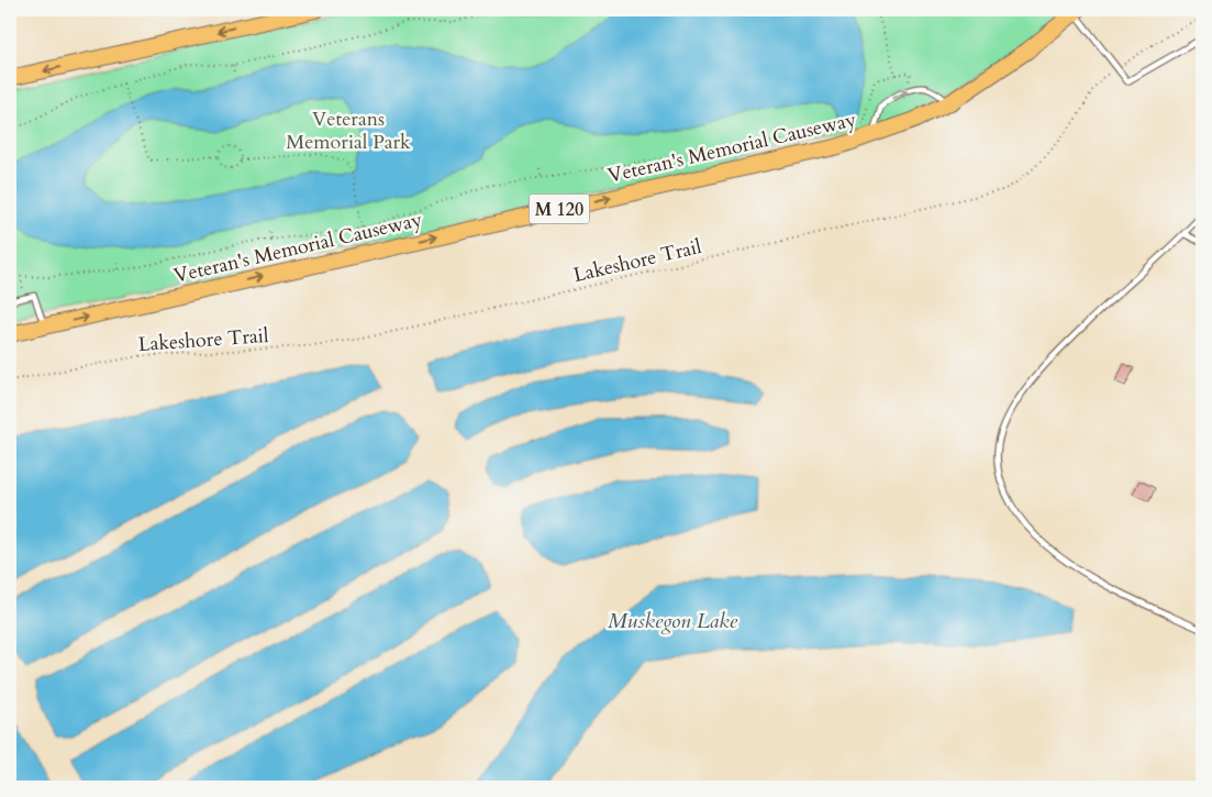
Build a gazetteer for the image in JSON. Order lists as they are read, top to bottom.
{
  "streets": {
    "main road": ["Veteran's Memorial Causeway", "M 120"],
    "path": ["Lakeshore Trail"]
  },
  "one_way": ["Veteran's Memorial Causeway"],
  "water": ["Muskegon Lake"],
  "parks": ["Veterans Memorial Park"]
}
